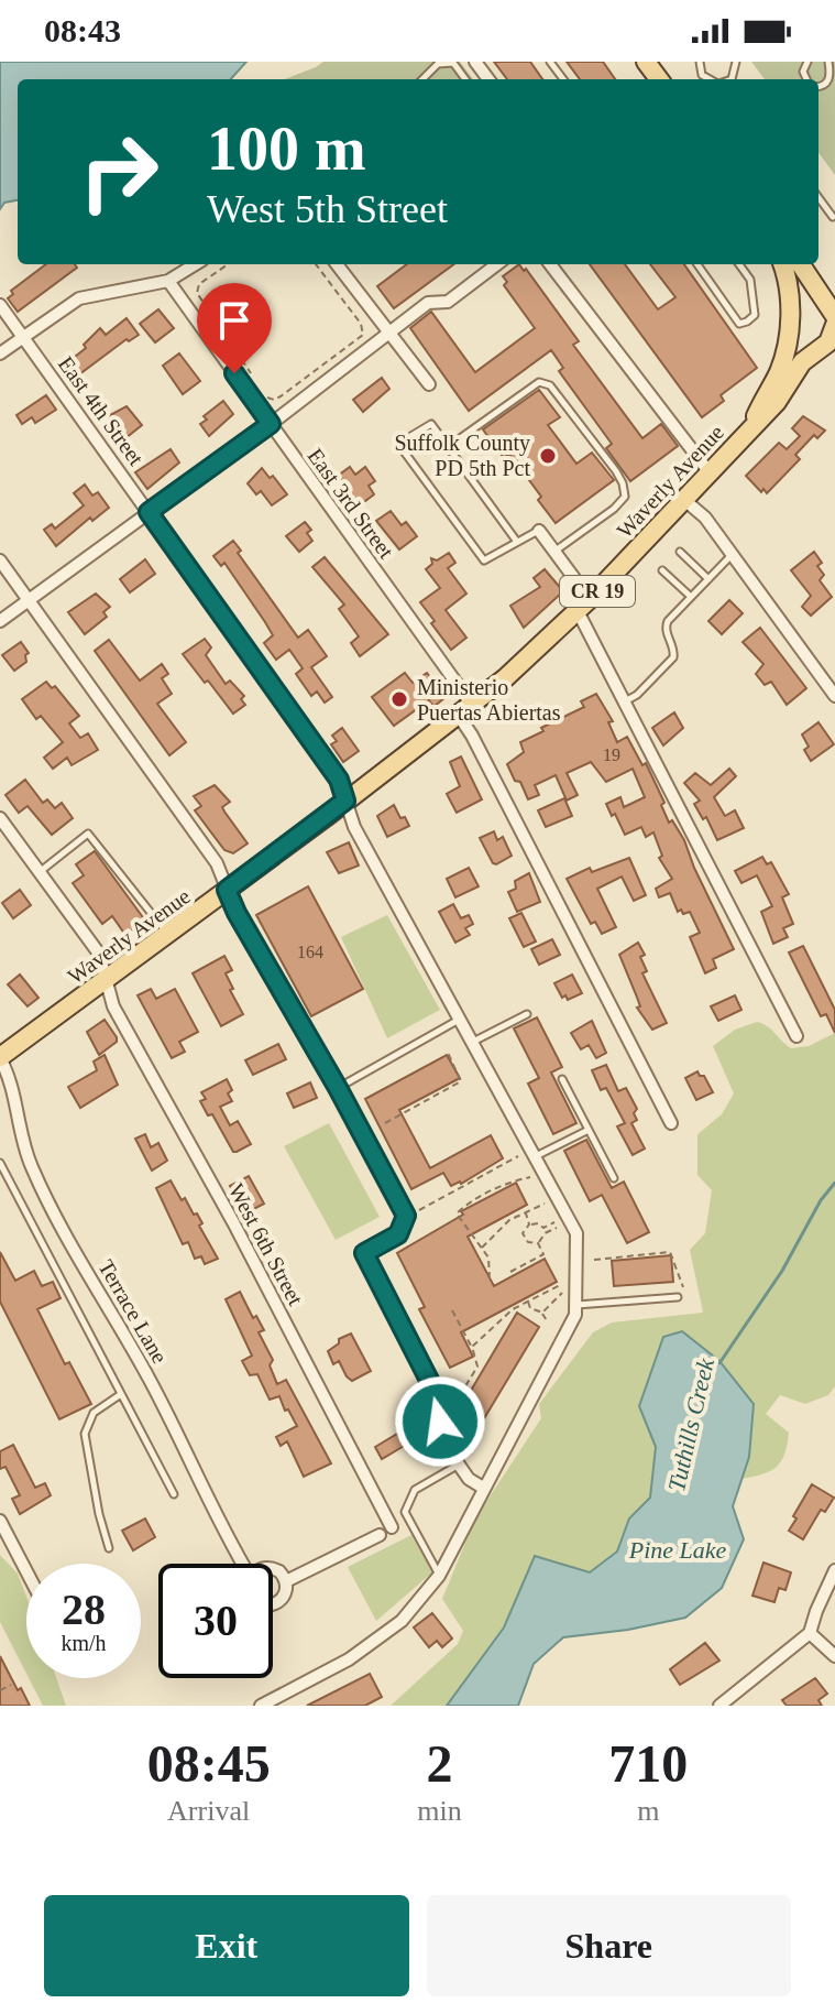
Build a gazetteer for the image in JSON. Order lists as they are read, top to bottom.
{
  "streets": {
    "main road": ["Waverly Avenue", "CR 19"],
    "street": [
      "East 4th Street",
      "East 3rd Street",
      "West 6th Street",
      "Terrace Lane"
    ]
  },
  "crossings": [
    ["East 4th Street", "Waverly Avenue"],
    ["Waverly Avenue", "East 3rd Street"],
    ["Waverly Avenue", "West 6th Street"],
    ["Waverly Avenue", "Terrace Lane"]
  ],
  "water": ["Tuthills Creek", "Pine Lake"],
  "places": ["Suffolk County PD 5th Pct", "Ministerio Puertas Abiertas"],
  "house_numbers": ["19", "164"],
  "page": {
    "status": "08:43",
    "turn": ["100 m", "West 5th Street"],
    "speed": "28 km/h",
    "limit": "30",
    "eta": [
      "08:45",
      "Arrival",
      "2",
      "min",
      "710",
      "m"
    ],
    "buttons": ["Exit", "Share"]
  }
}
